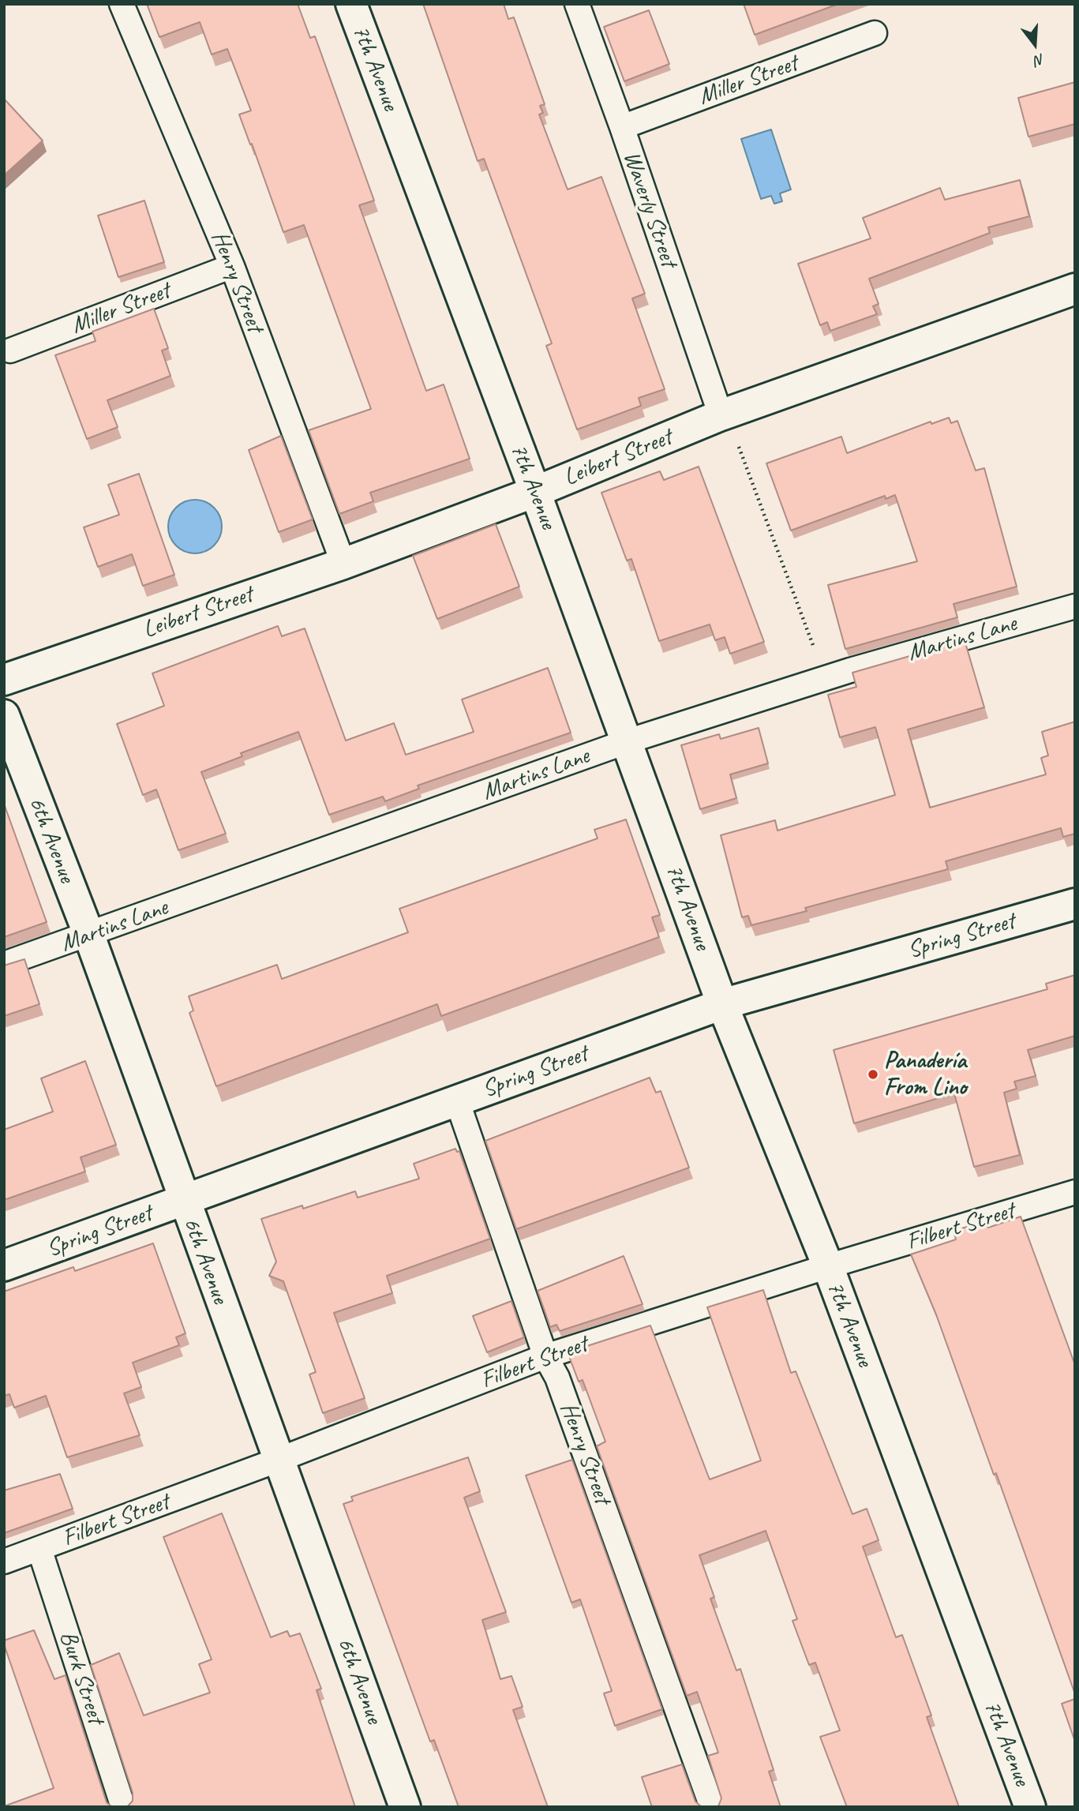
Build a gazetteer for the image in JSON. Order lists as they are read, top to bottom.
{
  "streets": {
    "street": [
      "7th Avenue",
      "Leibert Street",
      "6th Avenue",
      "Spring Street"
    ],
    "lane": [
      "Miller Street",
      "Waverly Street",
      "Henry Street",
      "Martins Lane",
      "Filbert Street",
      "Burk Street"
    ]
  },
  "crossings": [
    ["7th Avenue", "Leibert Street"],
    ["7th Avenue", "Martins Lane"],
    ["7th Avenue", "Spring Street"],
    ["7th Avenue", "Filbert Street"],
    ["Miller Street", "Waverly Street"],
    ["Miller Street", "Henry Street"],
    ["Waverly Street", "Leibert Street"],
    ["Henry Street", "Leibert Street"],
    ["Henry Street", "Spring Street"],
    ["Henry Street", "Filbert Street"],
    ["Martins Lane", "6th Avenue"],
    ["6th Avenue", "Spring Street"],
    ["6th Avenue", "Filbert Street"],
    ["Filbert Street", "Burk Street"]
  ],
  "places": ["Panadería From Lino"],
  "north": "bottom"
}
